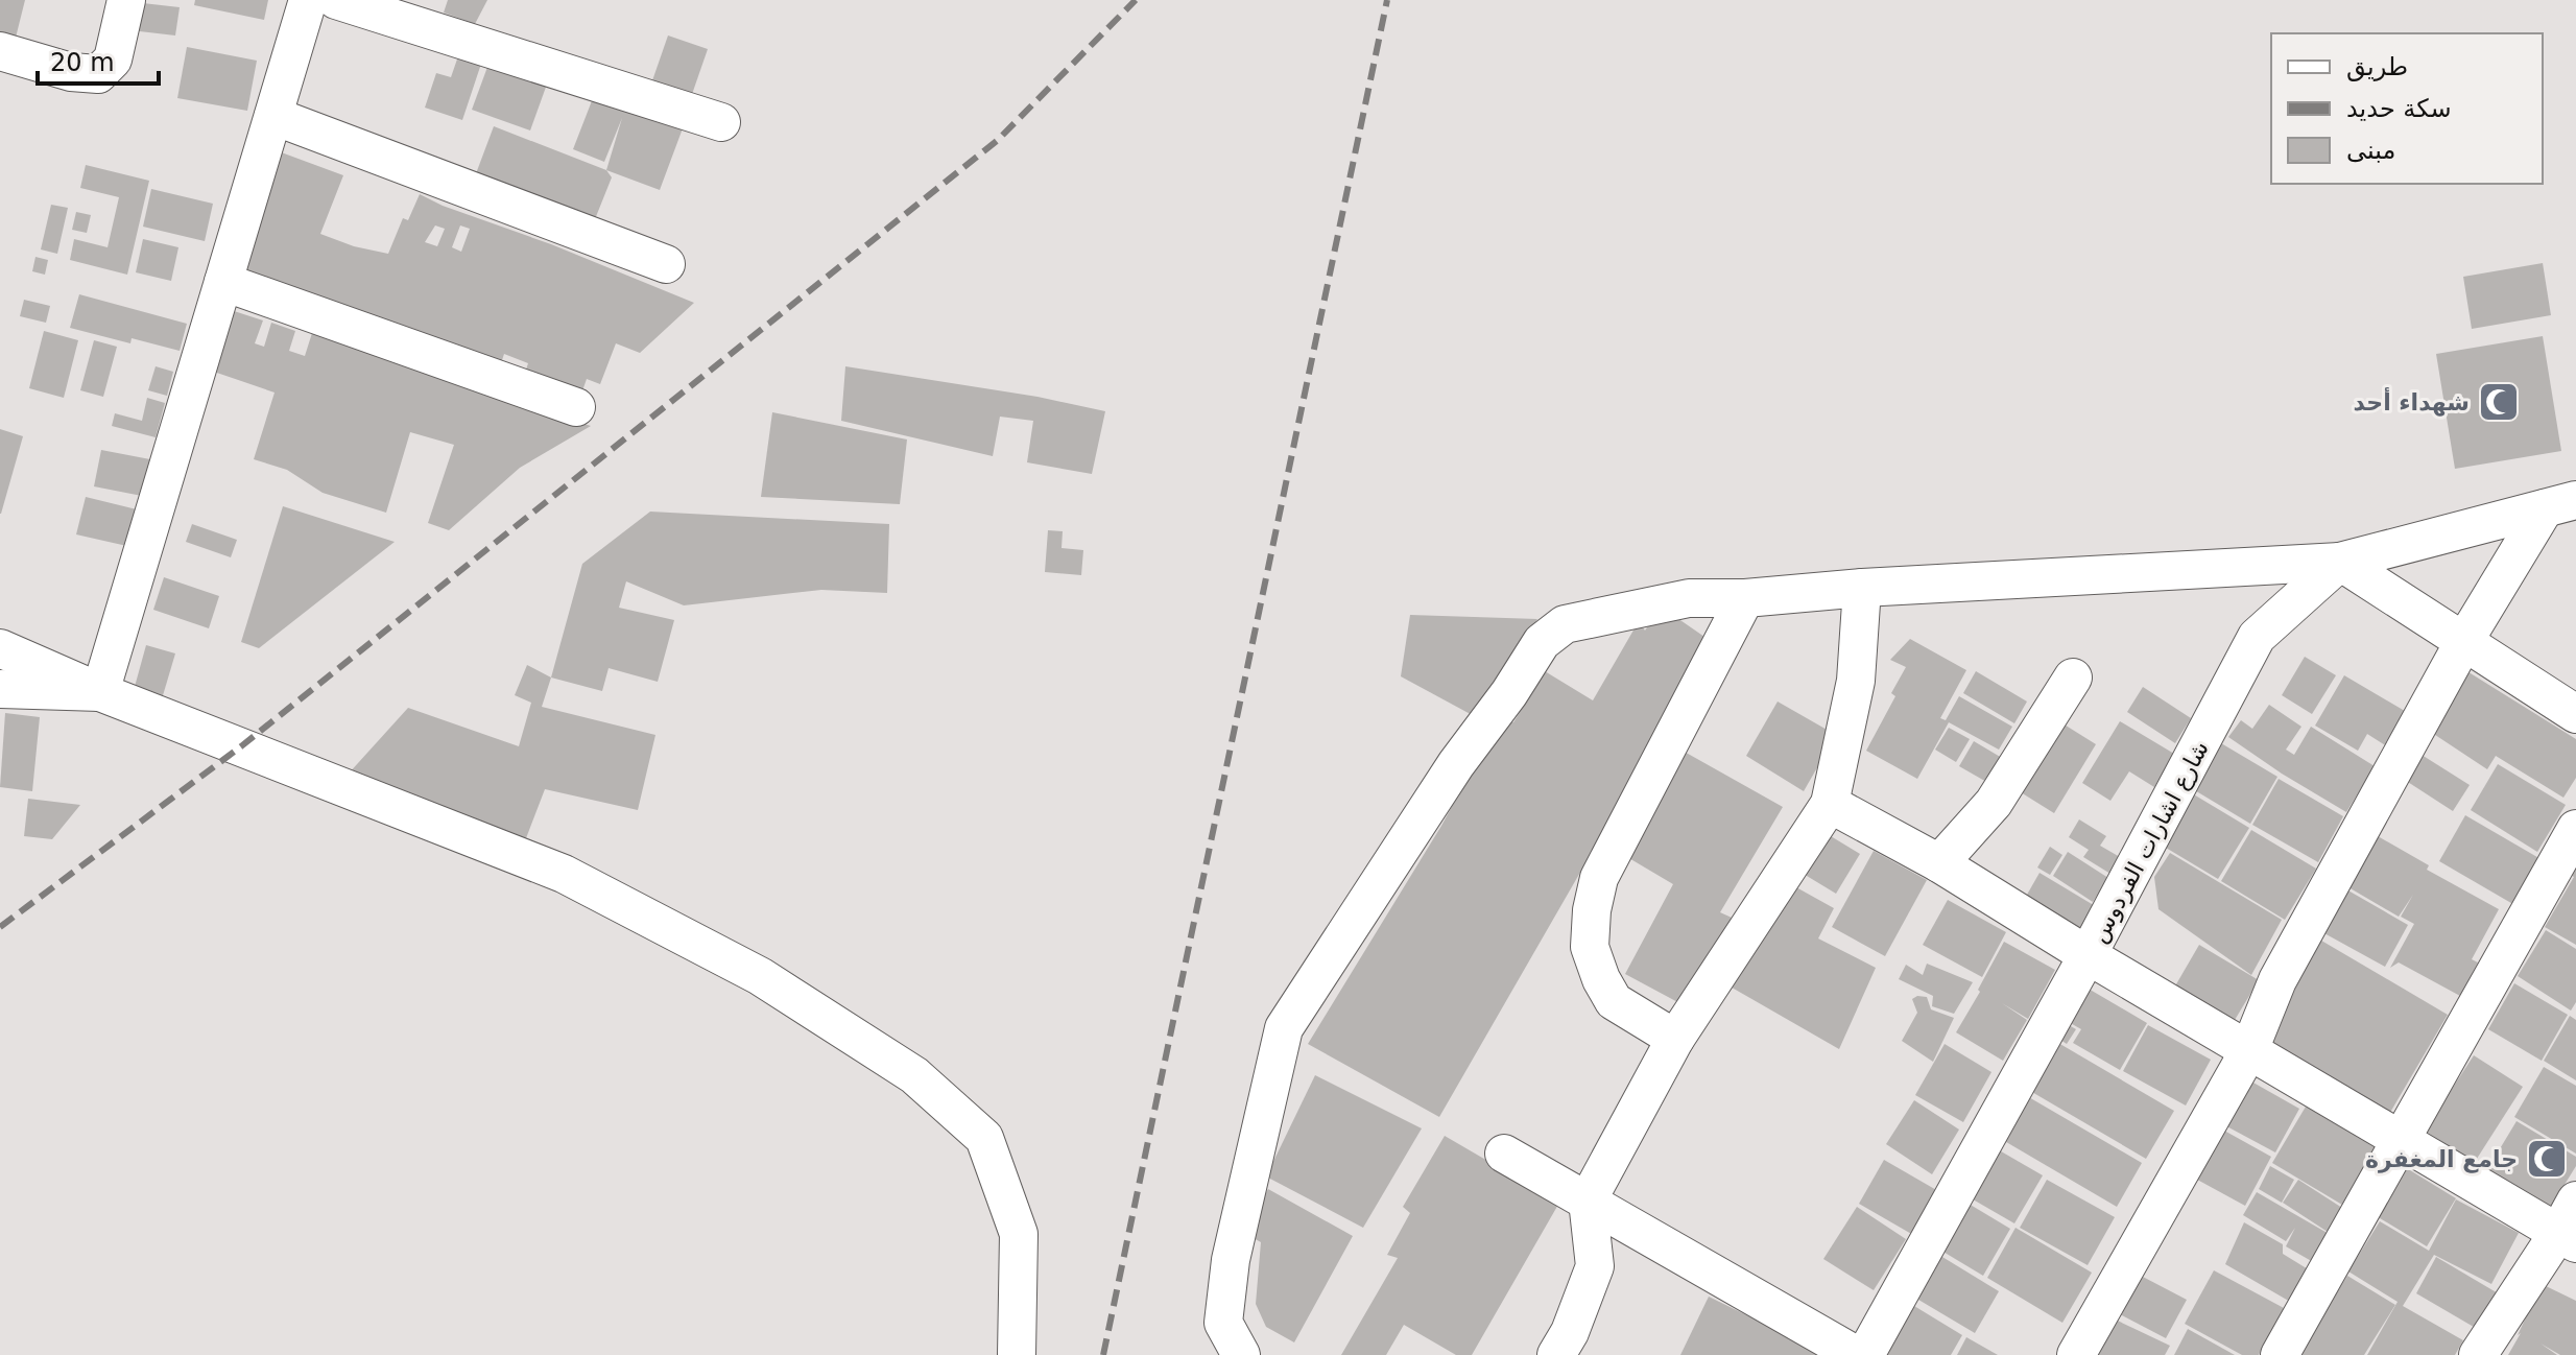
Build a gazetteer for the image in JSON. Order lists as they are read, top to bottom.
{
  "streets": {
    "street": ["شارع اشارات الفردوس"]
  },
  "places": {
    "mosque": ["شهداء أحد", "جامع المغفرة"]
  },
  "legend": ["طريق", "سكة حديد", "مبنى"],
  "scale_bar": "20 m"
}
